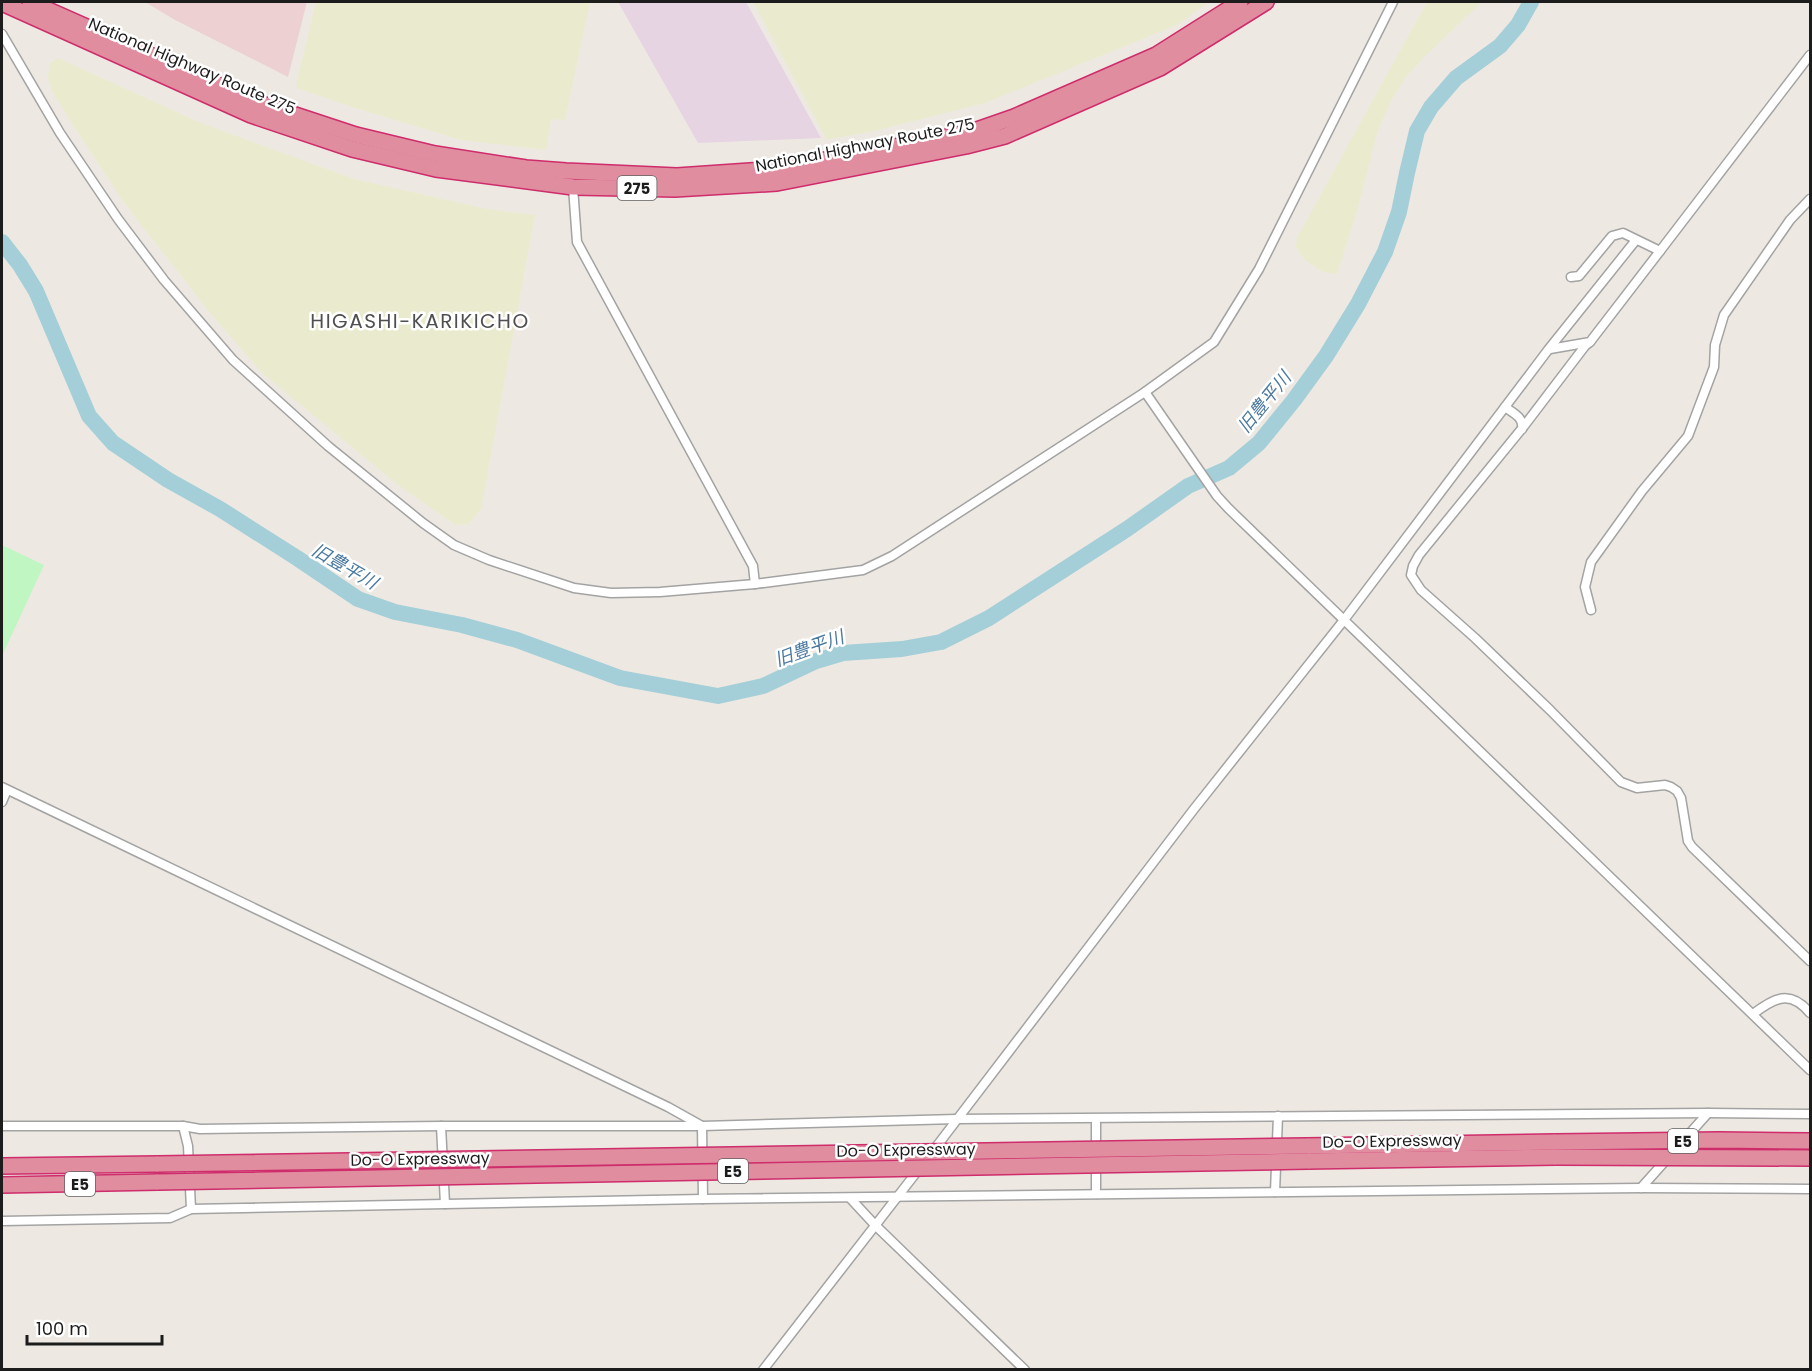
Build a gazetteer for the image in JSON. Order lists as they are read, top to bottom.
{
  "streets": {
    "highway": [
      "National Highway Route 275",
      "275",
      "Do-O Expressway",
      "E5"
    ]
  },
  "districts": ["HIGASHI-KARIKICHO"],
  "water": ["旧豊平川"],
  "scale_bar": "100 m"
}
